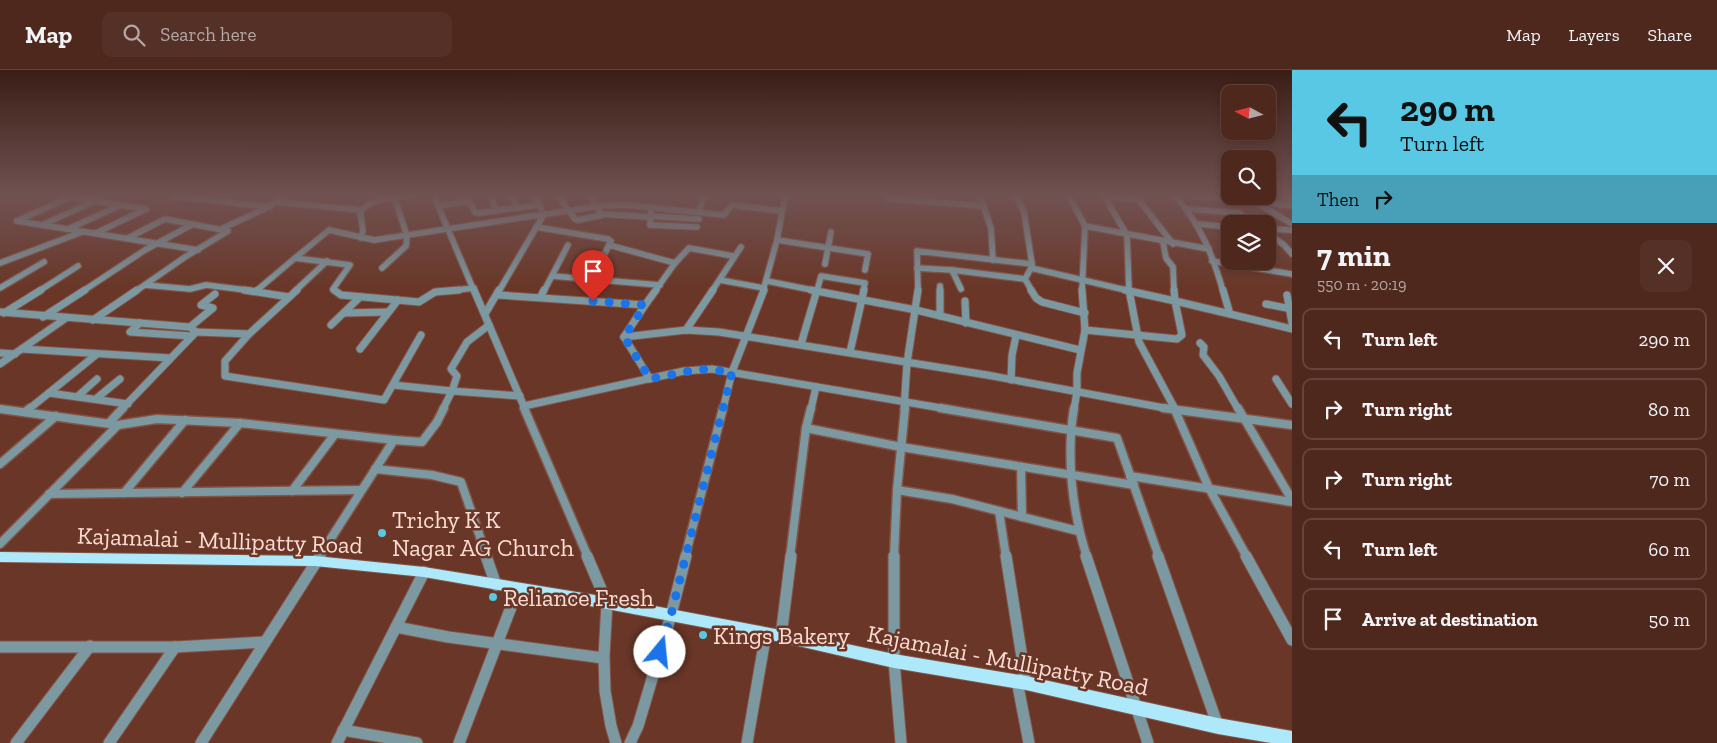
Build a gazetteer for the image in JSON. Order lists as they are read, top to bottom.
{
  "streets": {
    "main road": ["Kajamalai - Mullipatty Road"]
  },
  "places": ["Trichy K K Nagar AG Church", "Reliance Fresh", "Kings Bakery"],
  "north": "left",
  "page": {
    "header": "Map",
    "search": "Search here",
    "nav": ["Map", "Layers", "Share"],
    "turn": ["290 m", "Turn left"],
    "then": "Then",
    "heading": ["7 min", "550 m · 20:19"],
    "list": [
      {
        "name": "Turn left",
        "value": "290 m"
      },
      {
        "name": "Turn right",
        "value": "80 m"
      },
      {
        "name": "Turn right",
        "value": "70 m"
      },
      {
        "name": "Turn left",
        "value": "60 m"
      },
      {
        "name": "Arrive at destination",
        "value": "50 m"
      }
    ]
  }
}
